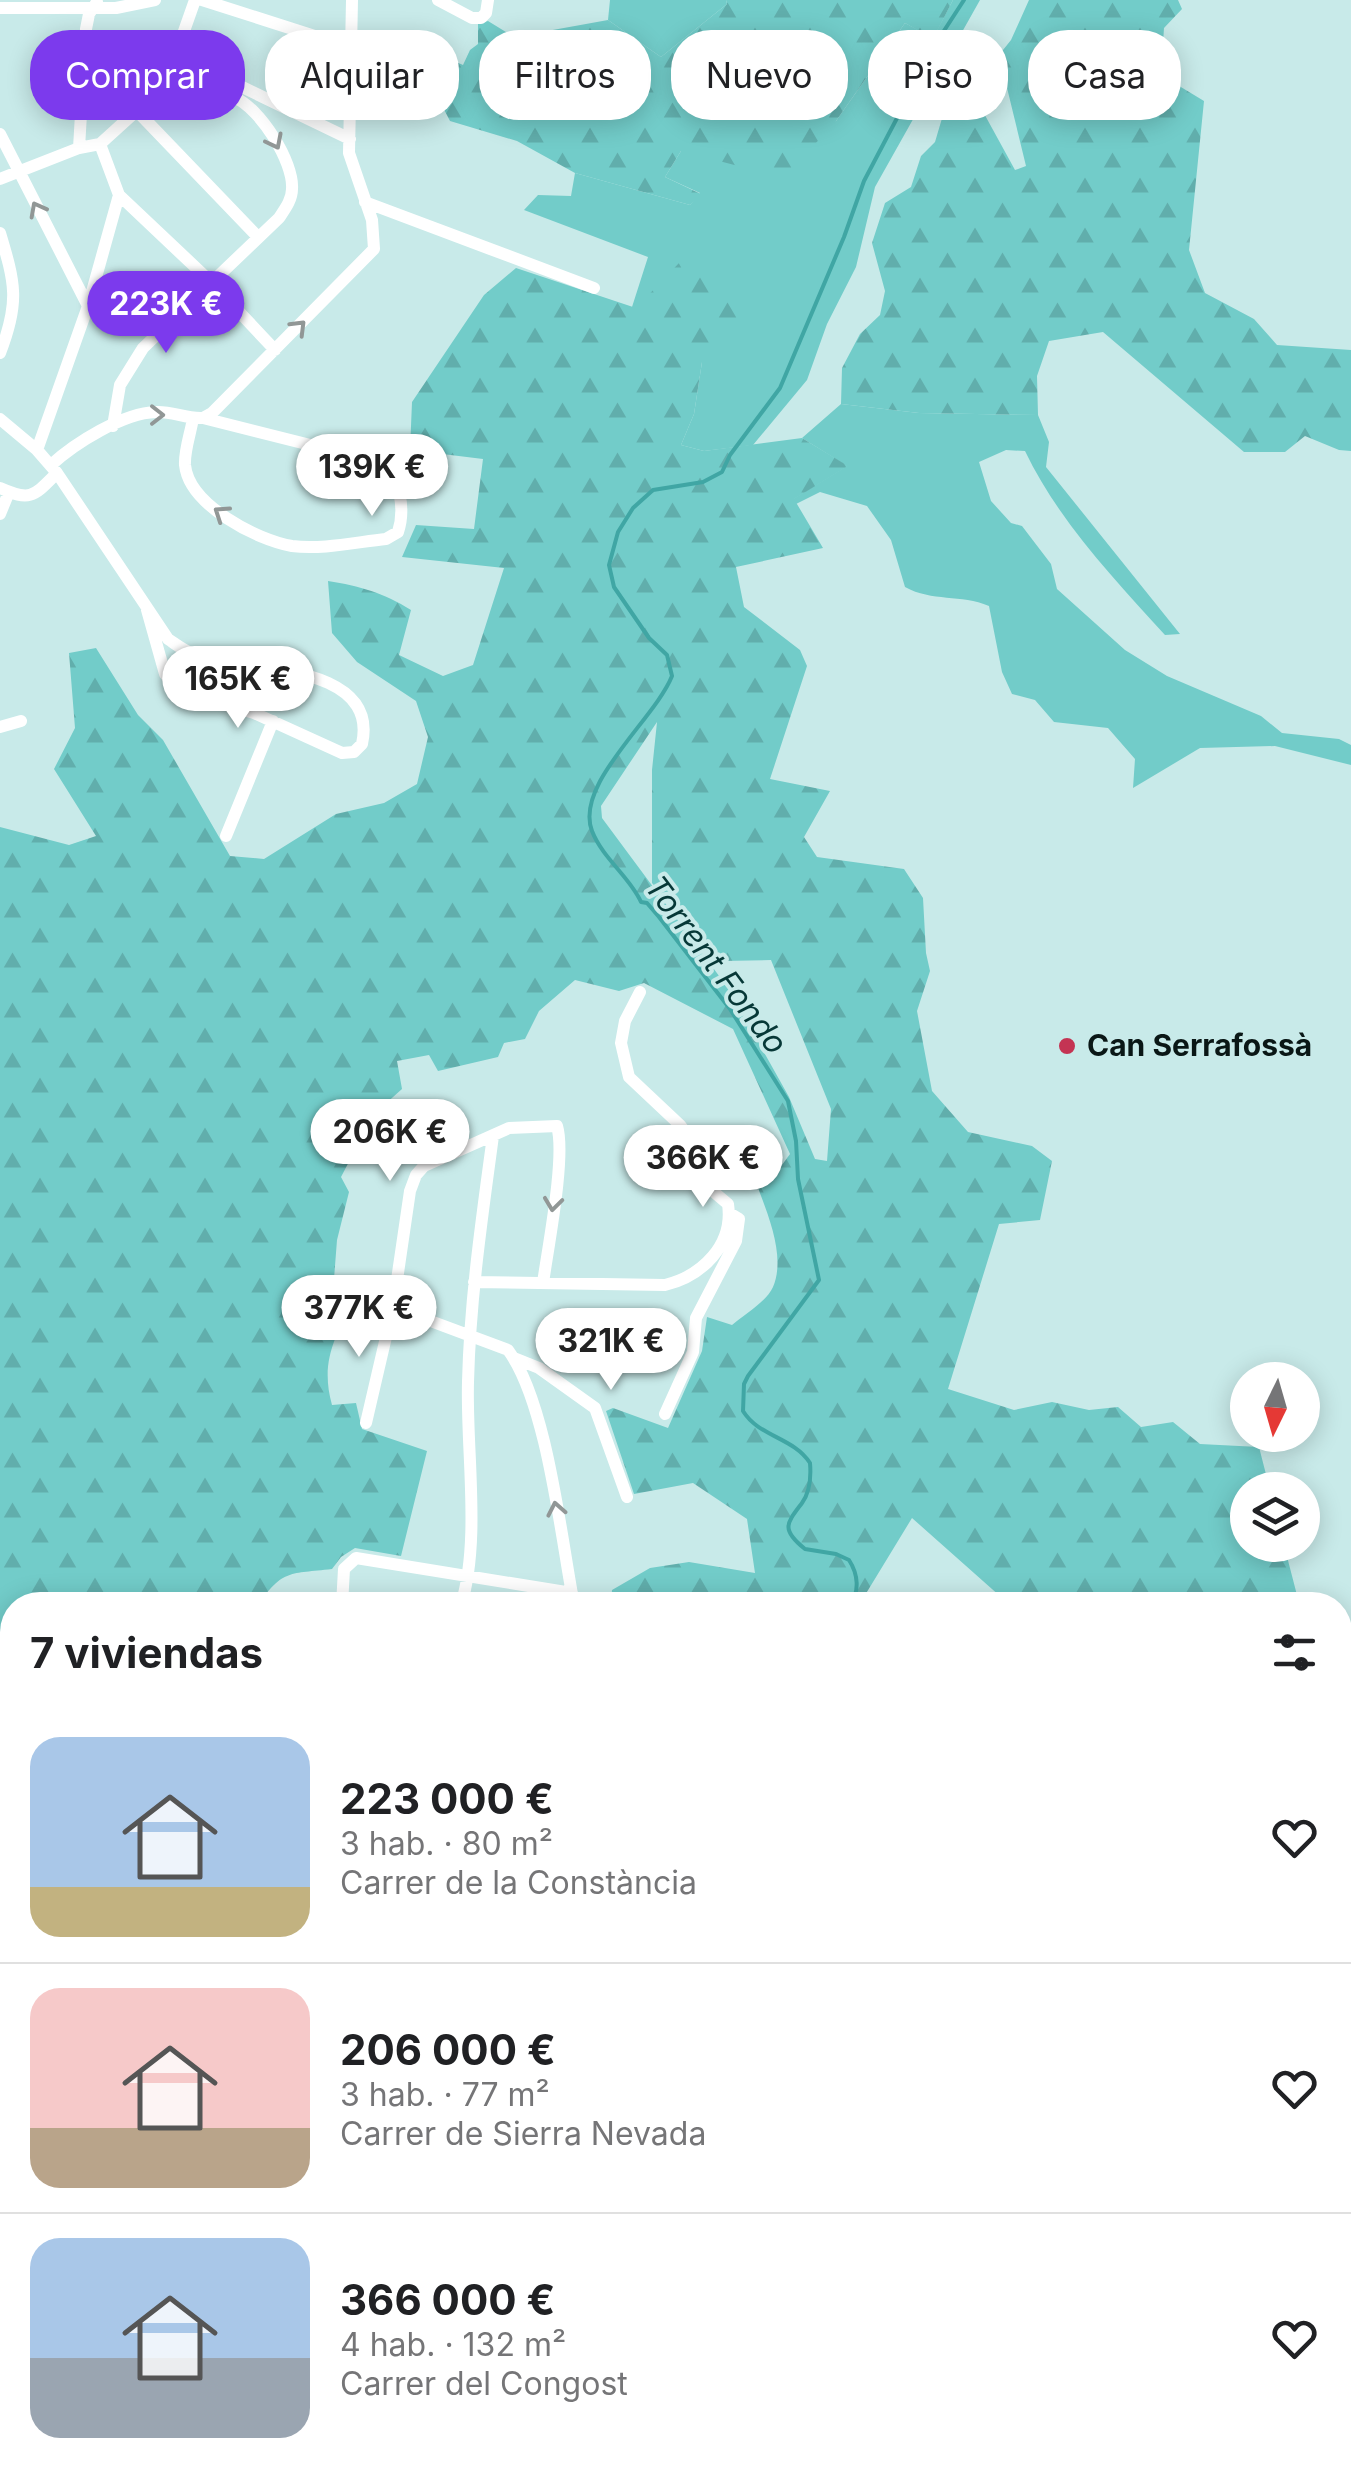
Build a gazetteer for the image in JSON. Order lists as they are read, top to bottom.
{
  "water": ["Torrent Fondo"],
  "places": ["Can Serrafossà"],
  "north": "bottom",
  "page": {
    "chip": [
      "Comprar",
      "Alquilar",
      "Filtros",
      "Nuevo",
      "Piso",
      "Casa"
    ],
    "price": [
      "223K €",
      "139K €",
      "165K €",
      "206K €",
      "366K €",
      "377K €",
      "321K €"
    ],
    "heading": "7 viviendas",
    "list": [
      {
        "name": "223 000 €",
        "note": "3 hab. · 80 m² · Carrer de la Constància"
      },
      {
        "name": "206 000 €",
        "note": "3 hab. · 77 m² · Carrer de Sierra Nevada"
      },
      {
        "name": "366 000 €",
        "note": "4 hab. · 132 m² · Carrer del Congost"
      }
    ]
  }
}
